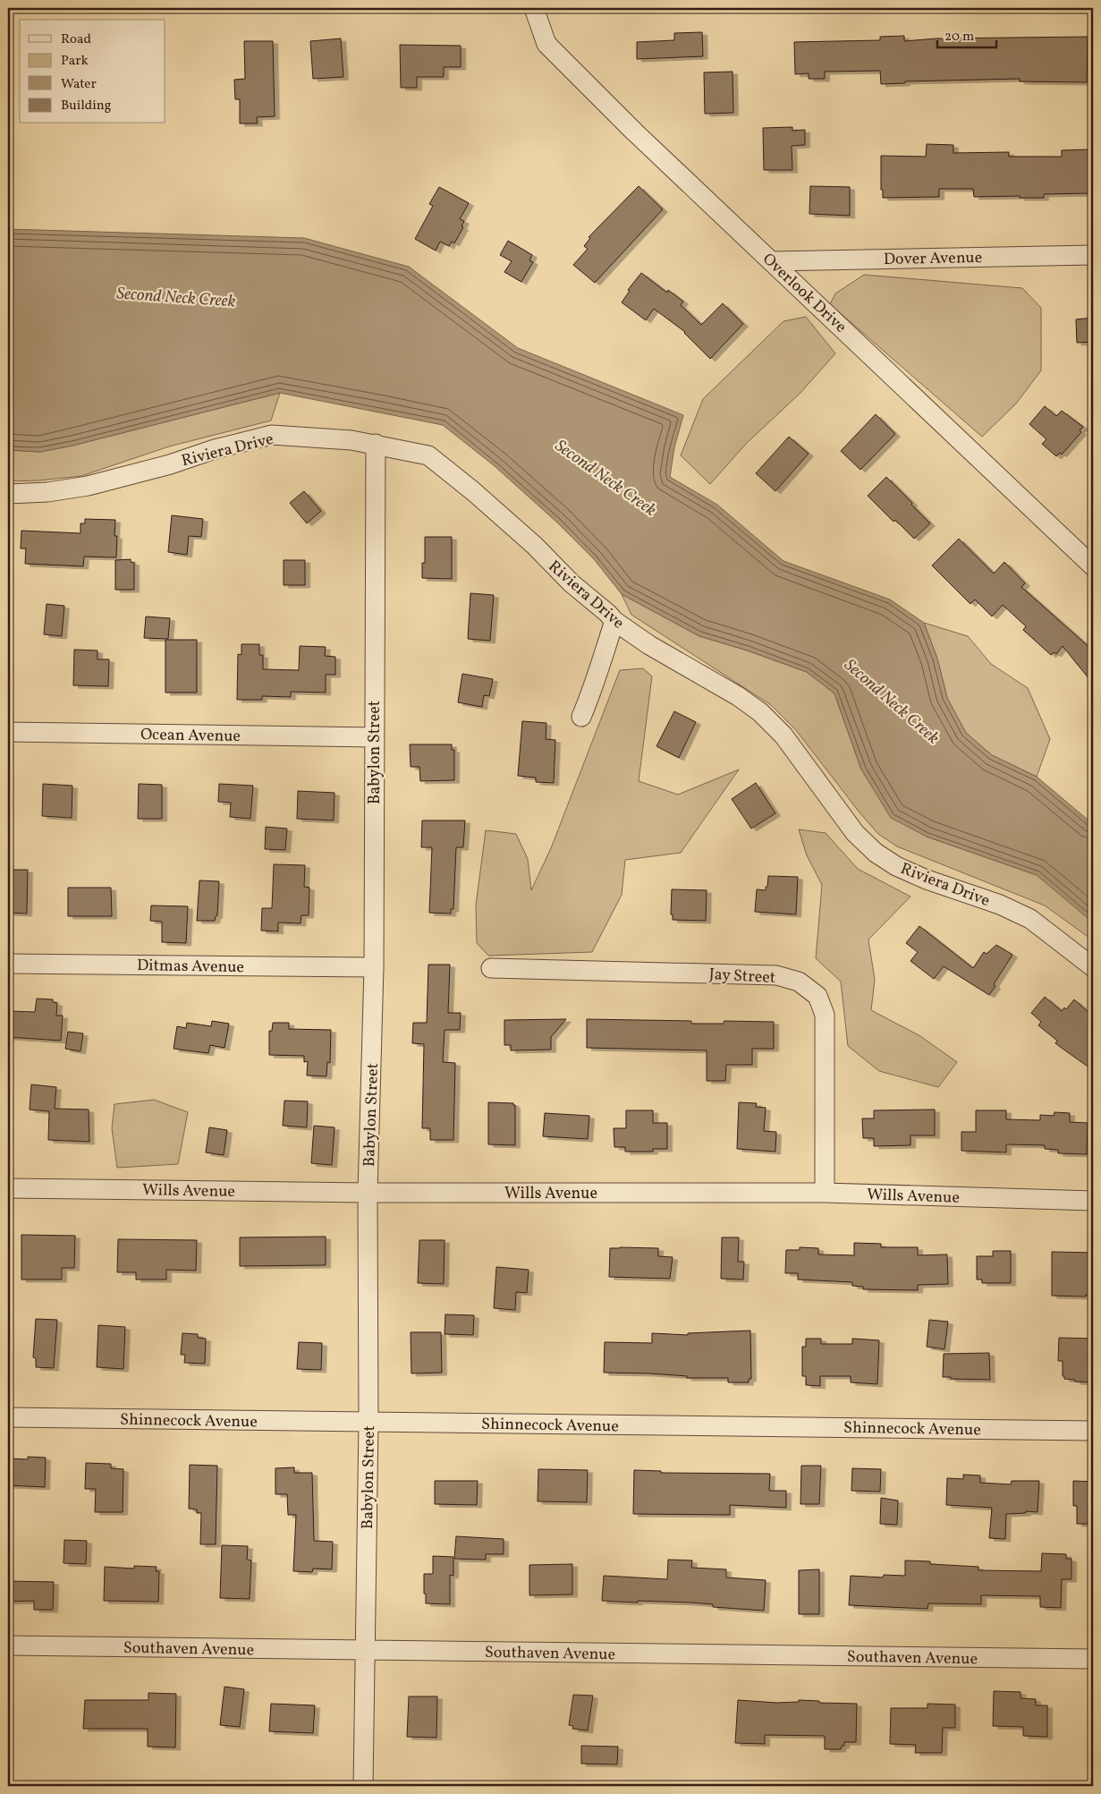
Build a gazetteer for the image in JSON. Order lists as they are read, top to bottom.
{
  "streets": {
    "street": [
      "Dover Avenue",
      "Overlook Drive",
      "Riviera Drive",
      "Ocean Avenue",
      "Babylon Street",
      "Ditmas Avenue",
      "Jay Street",
      "Wills Avenue",
      "Shinnecock Avenue",
      "Southaven Avenue"
    ]
  },
  "crossings": [
    ["Dover Avenue", "Overlook Drive"],
    ["Riviera Drive", "Babylon Street"],
    ["Ocean Avenue", "Babylon Street"],
    ["Babylon Street", "Ditmas Avenue"],
    ["Babylon Street", "Wills Avenue"],
    ["Babylon Street", "Shinnecock Avenue"],
    ["Babylon Street", "Southaven Avenue"],
    ["Jay Street", "Wills Avenue"]
  ],
  "water": ["Second Neck Creek"],
  "legend": [
    "Road",
    "Park",
    "Water",
    "Building"
  ],
  "scale_bar": "20 m"
}
